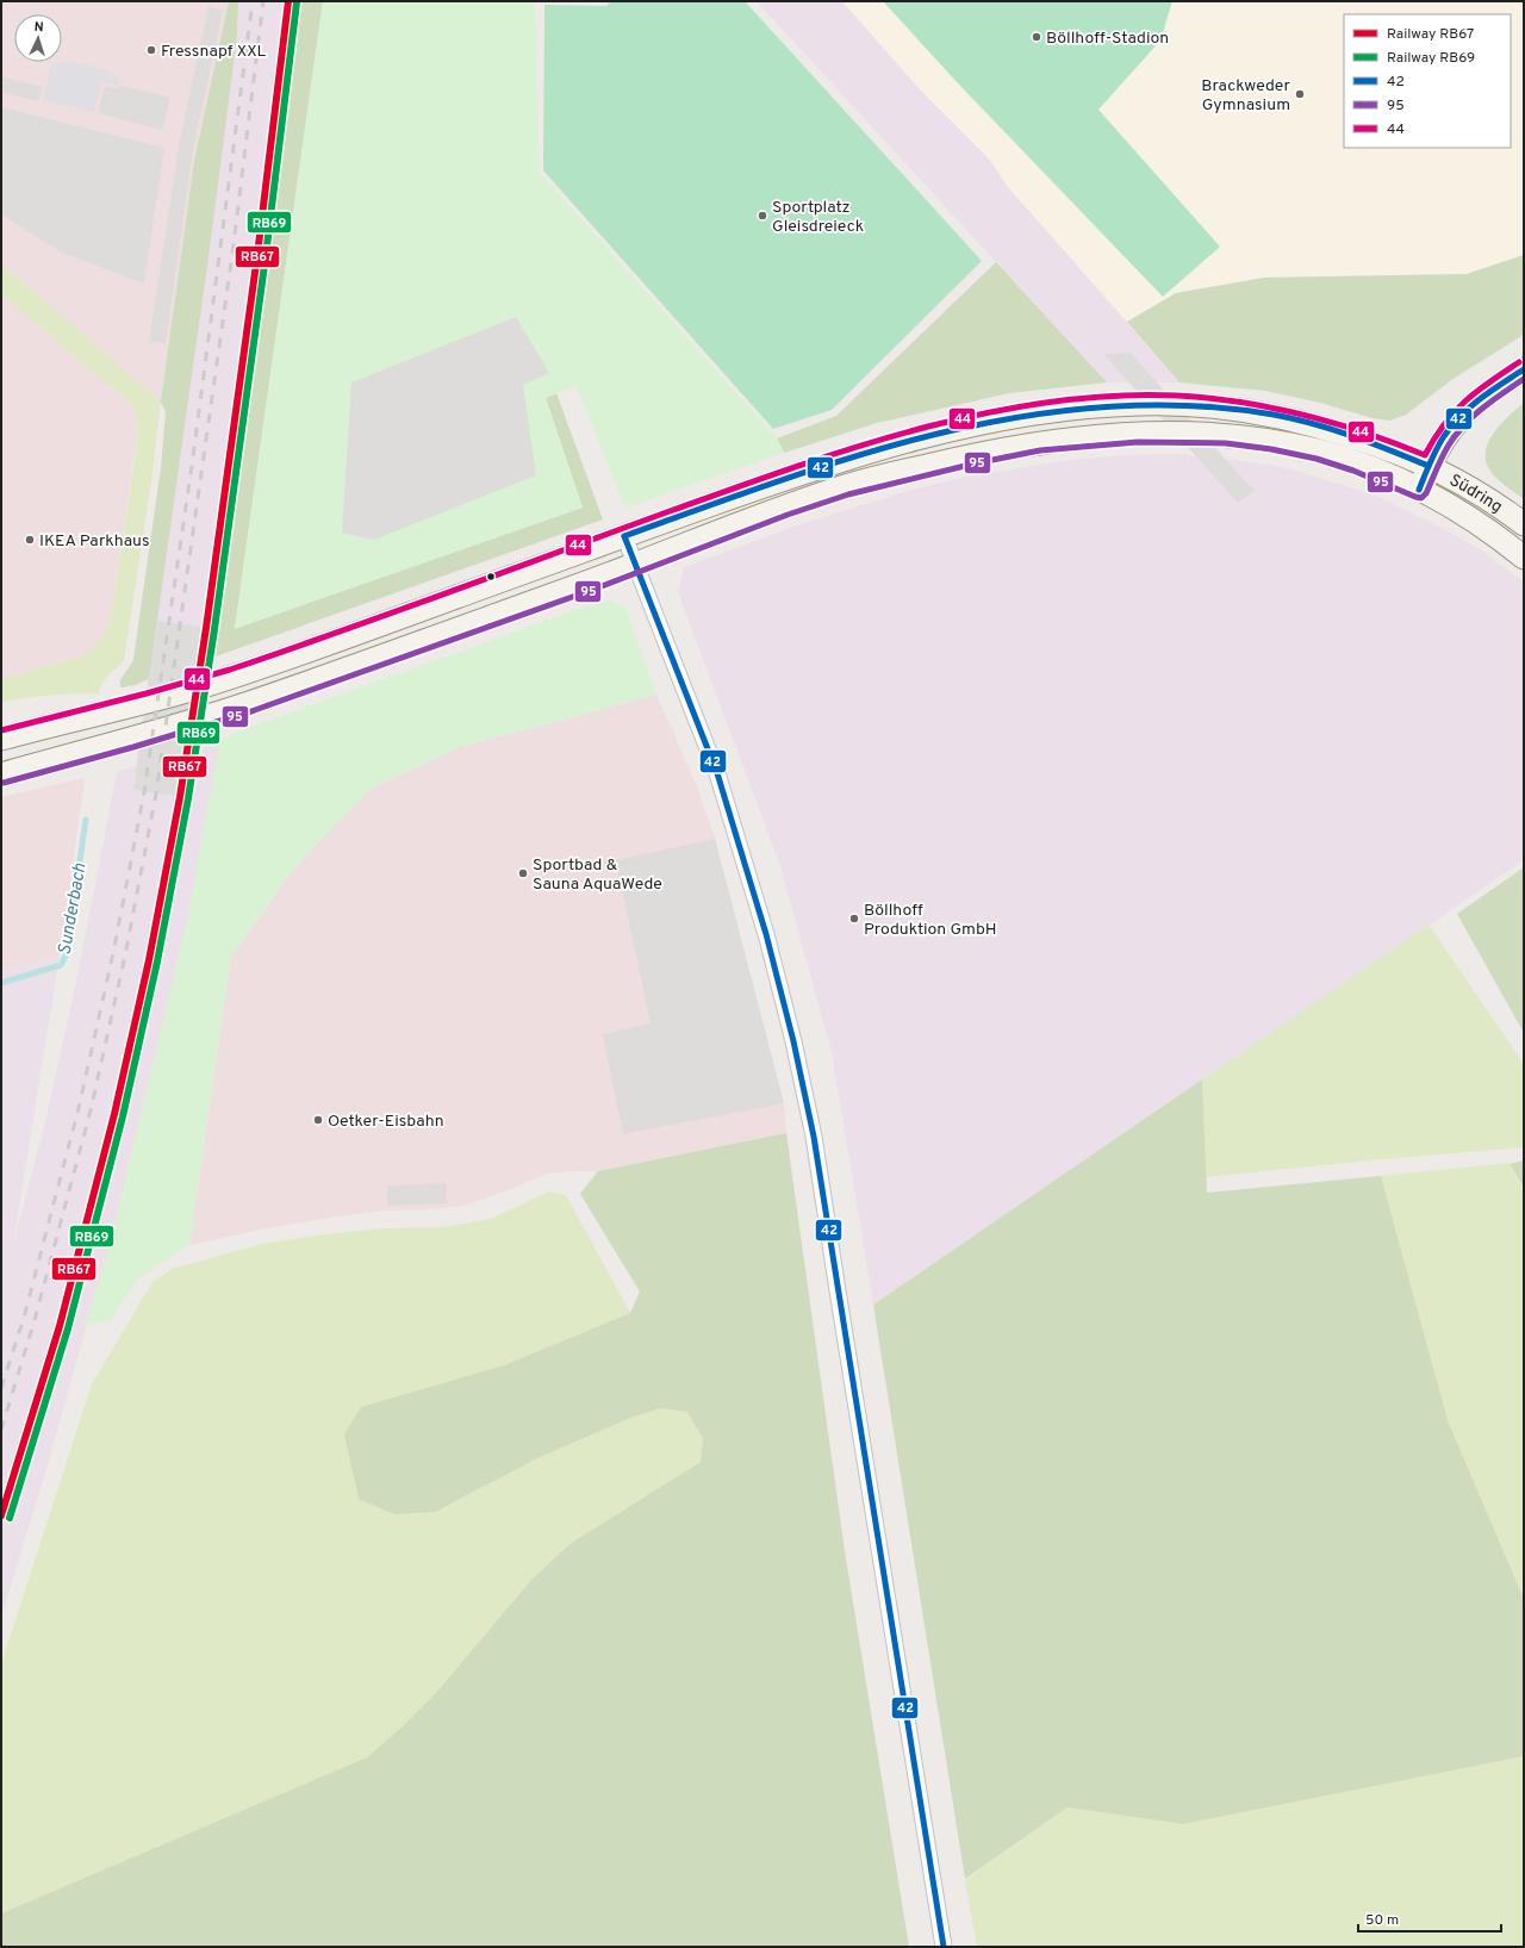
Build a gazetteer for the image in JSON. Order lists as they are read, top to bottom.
{
  "streets": {
    "main road": ["Südring"]
  },
  "water": ["Sunderbach"],
  "places": [
    "Böllhoff-Stadion",
    "Fressnapf XXL",
    "Brackweder Gymnasium",
    "Sportplatz Gleisdreieck",
    "IKEA Parkhaus",
    "Sportbad & Sauna AquaWede",
    "Böllhoff Produktion GmbH",
    "Oetker-Eisbahn"
  ],
  "lines": [
    "rail line RB67",
    "rail line RB69",
    "transit line 44",
    "transit line 42",
    "transit line 95"
  ],
  "legend": [
    "Railway RB67",
    "Railway RB69",
    "42",
    "95",
    "44"
  ],
  "scale_bar": "50 m",
  "north": "top"
}
